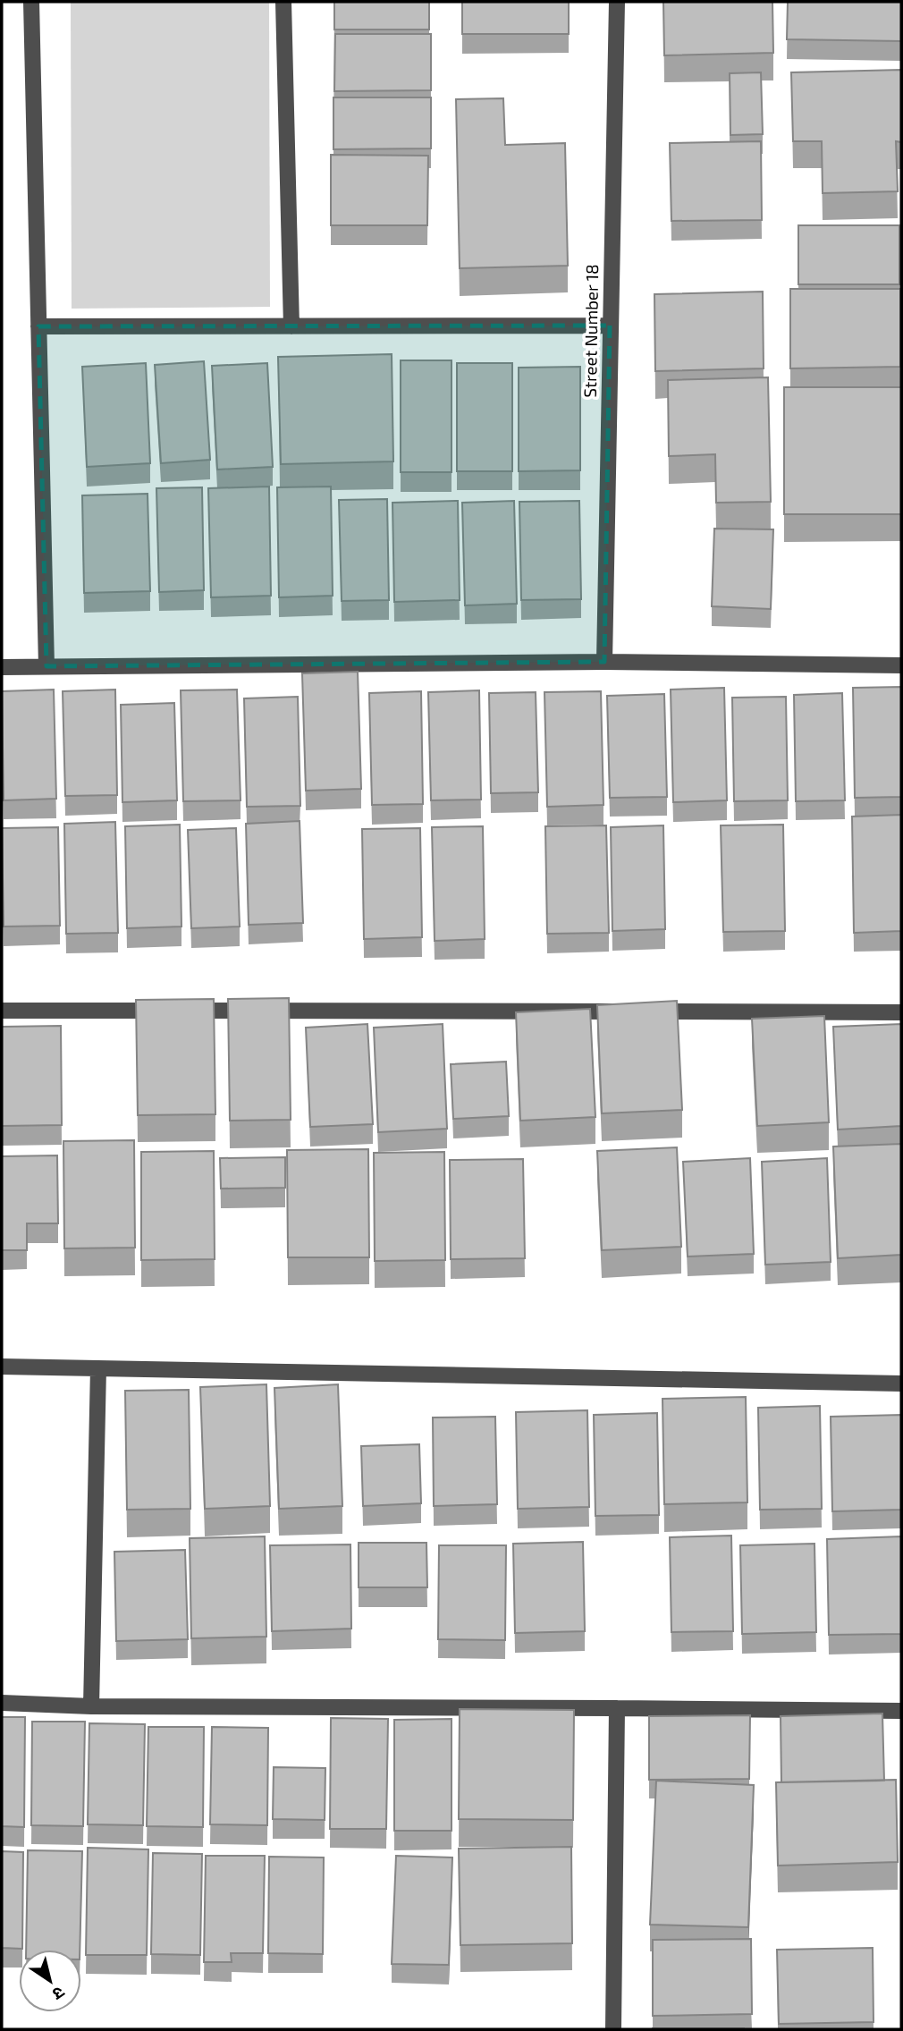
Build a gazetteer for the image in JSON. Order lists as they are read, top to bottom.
{
  "streets": {
    "street": ["Street Number 18"]
  },
  "north": "bottom right"
}
